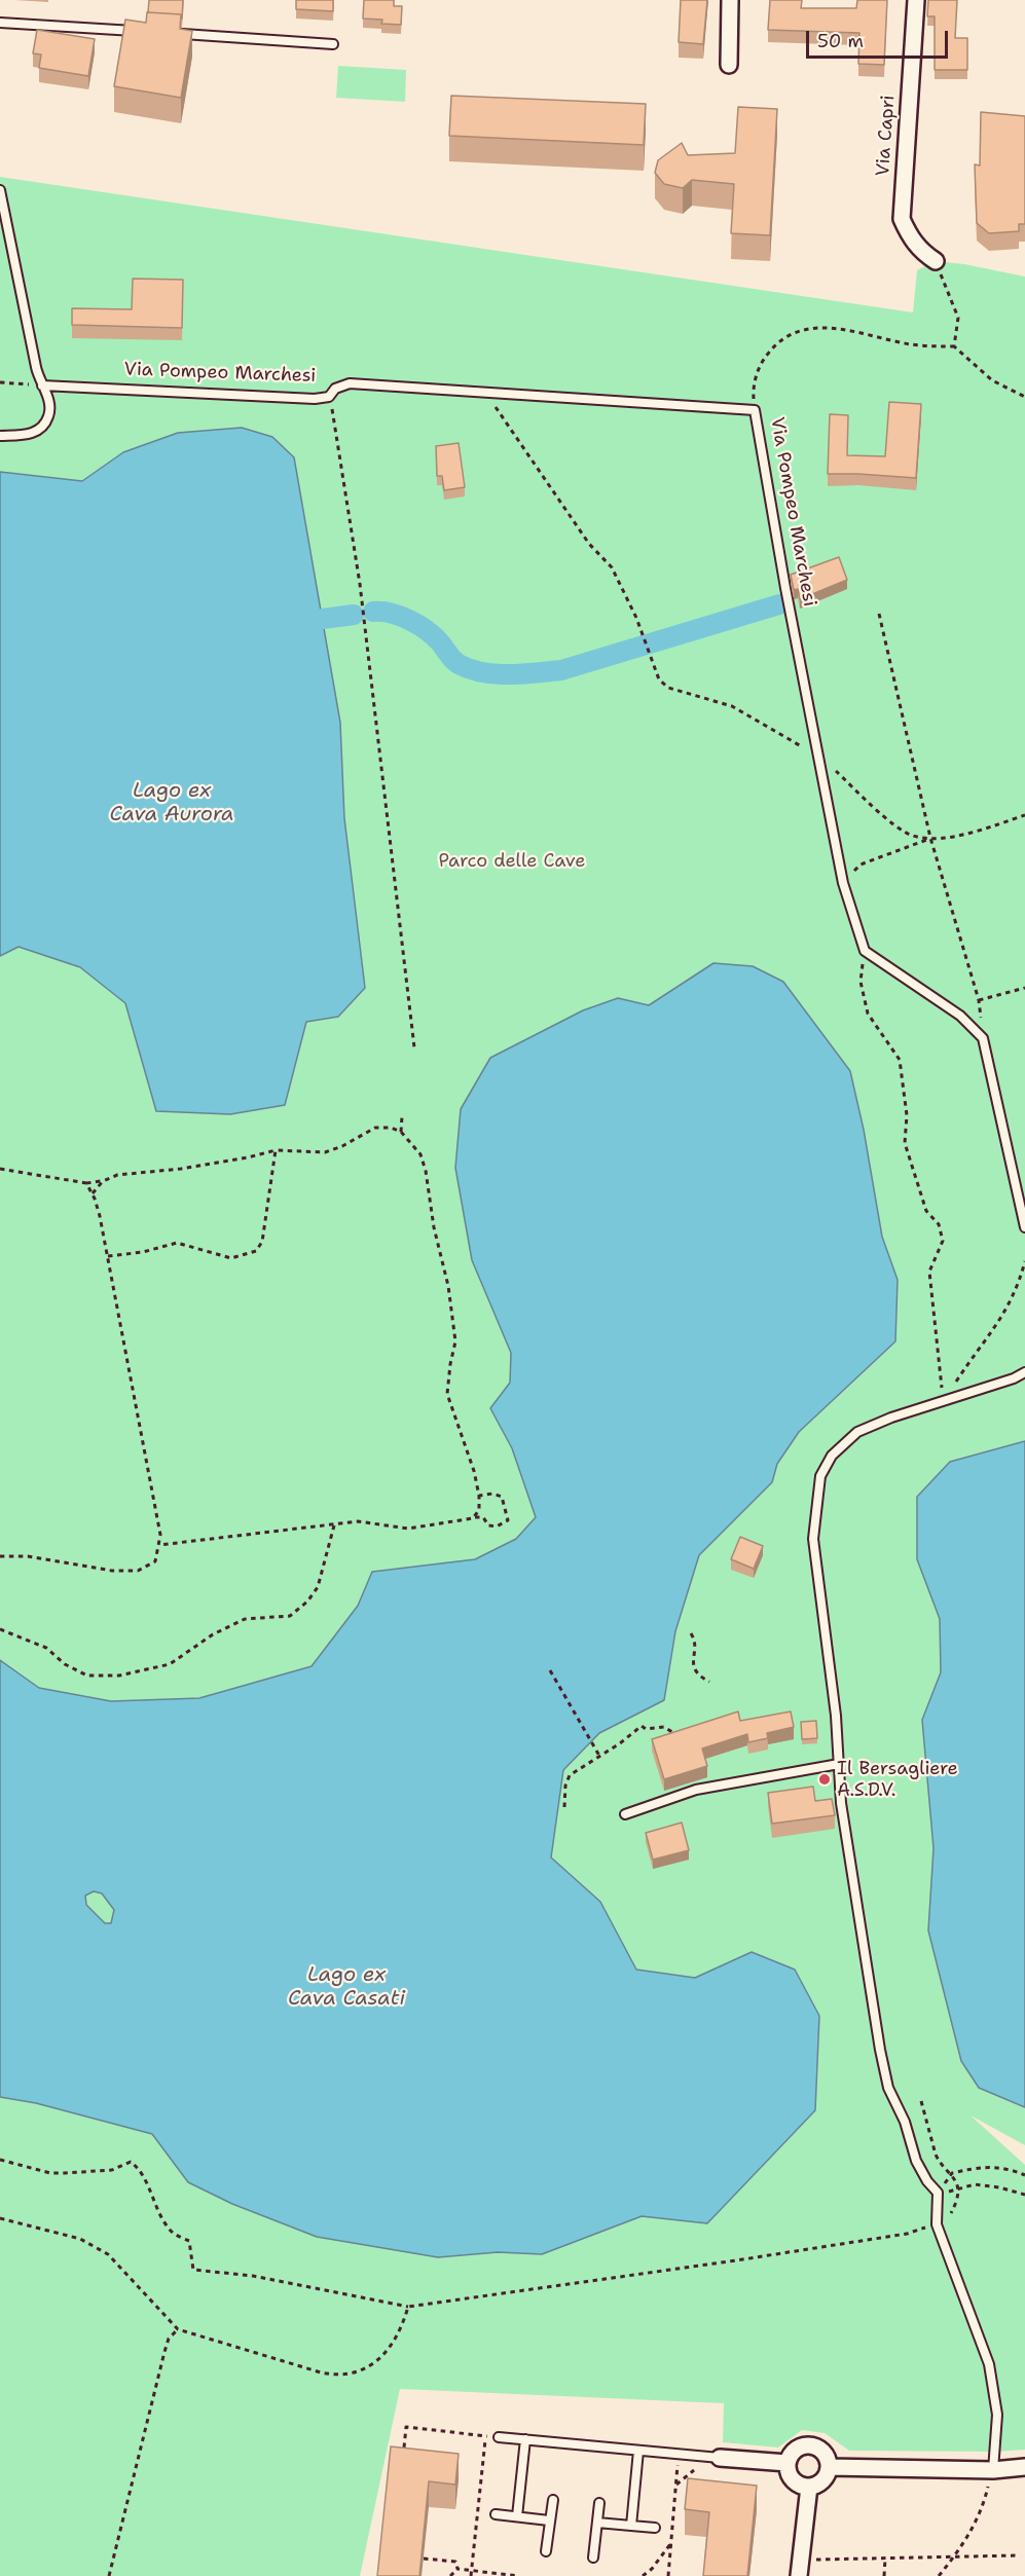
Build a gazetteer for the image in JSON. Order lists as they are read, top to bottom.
{
  "streets": {
    "street": ["Via Capri"],
    "lane": ["Via Pompeo Marchesi"]
  },
  "water": ["Lago ex Cava Aurora", "Lago ex Cava Casati"],
  "parks": ["Parco delle Cave"],
  "places": ["Il Bersagliere A.S.D.V."],
  "scale_bar": "50 m"
}
